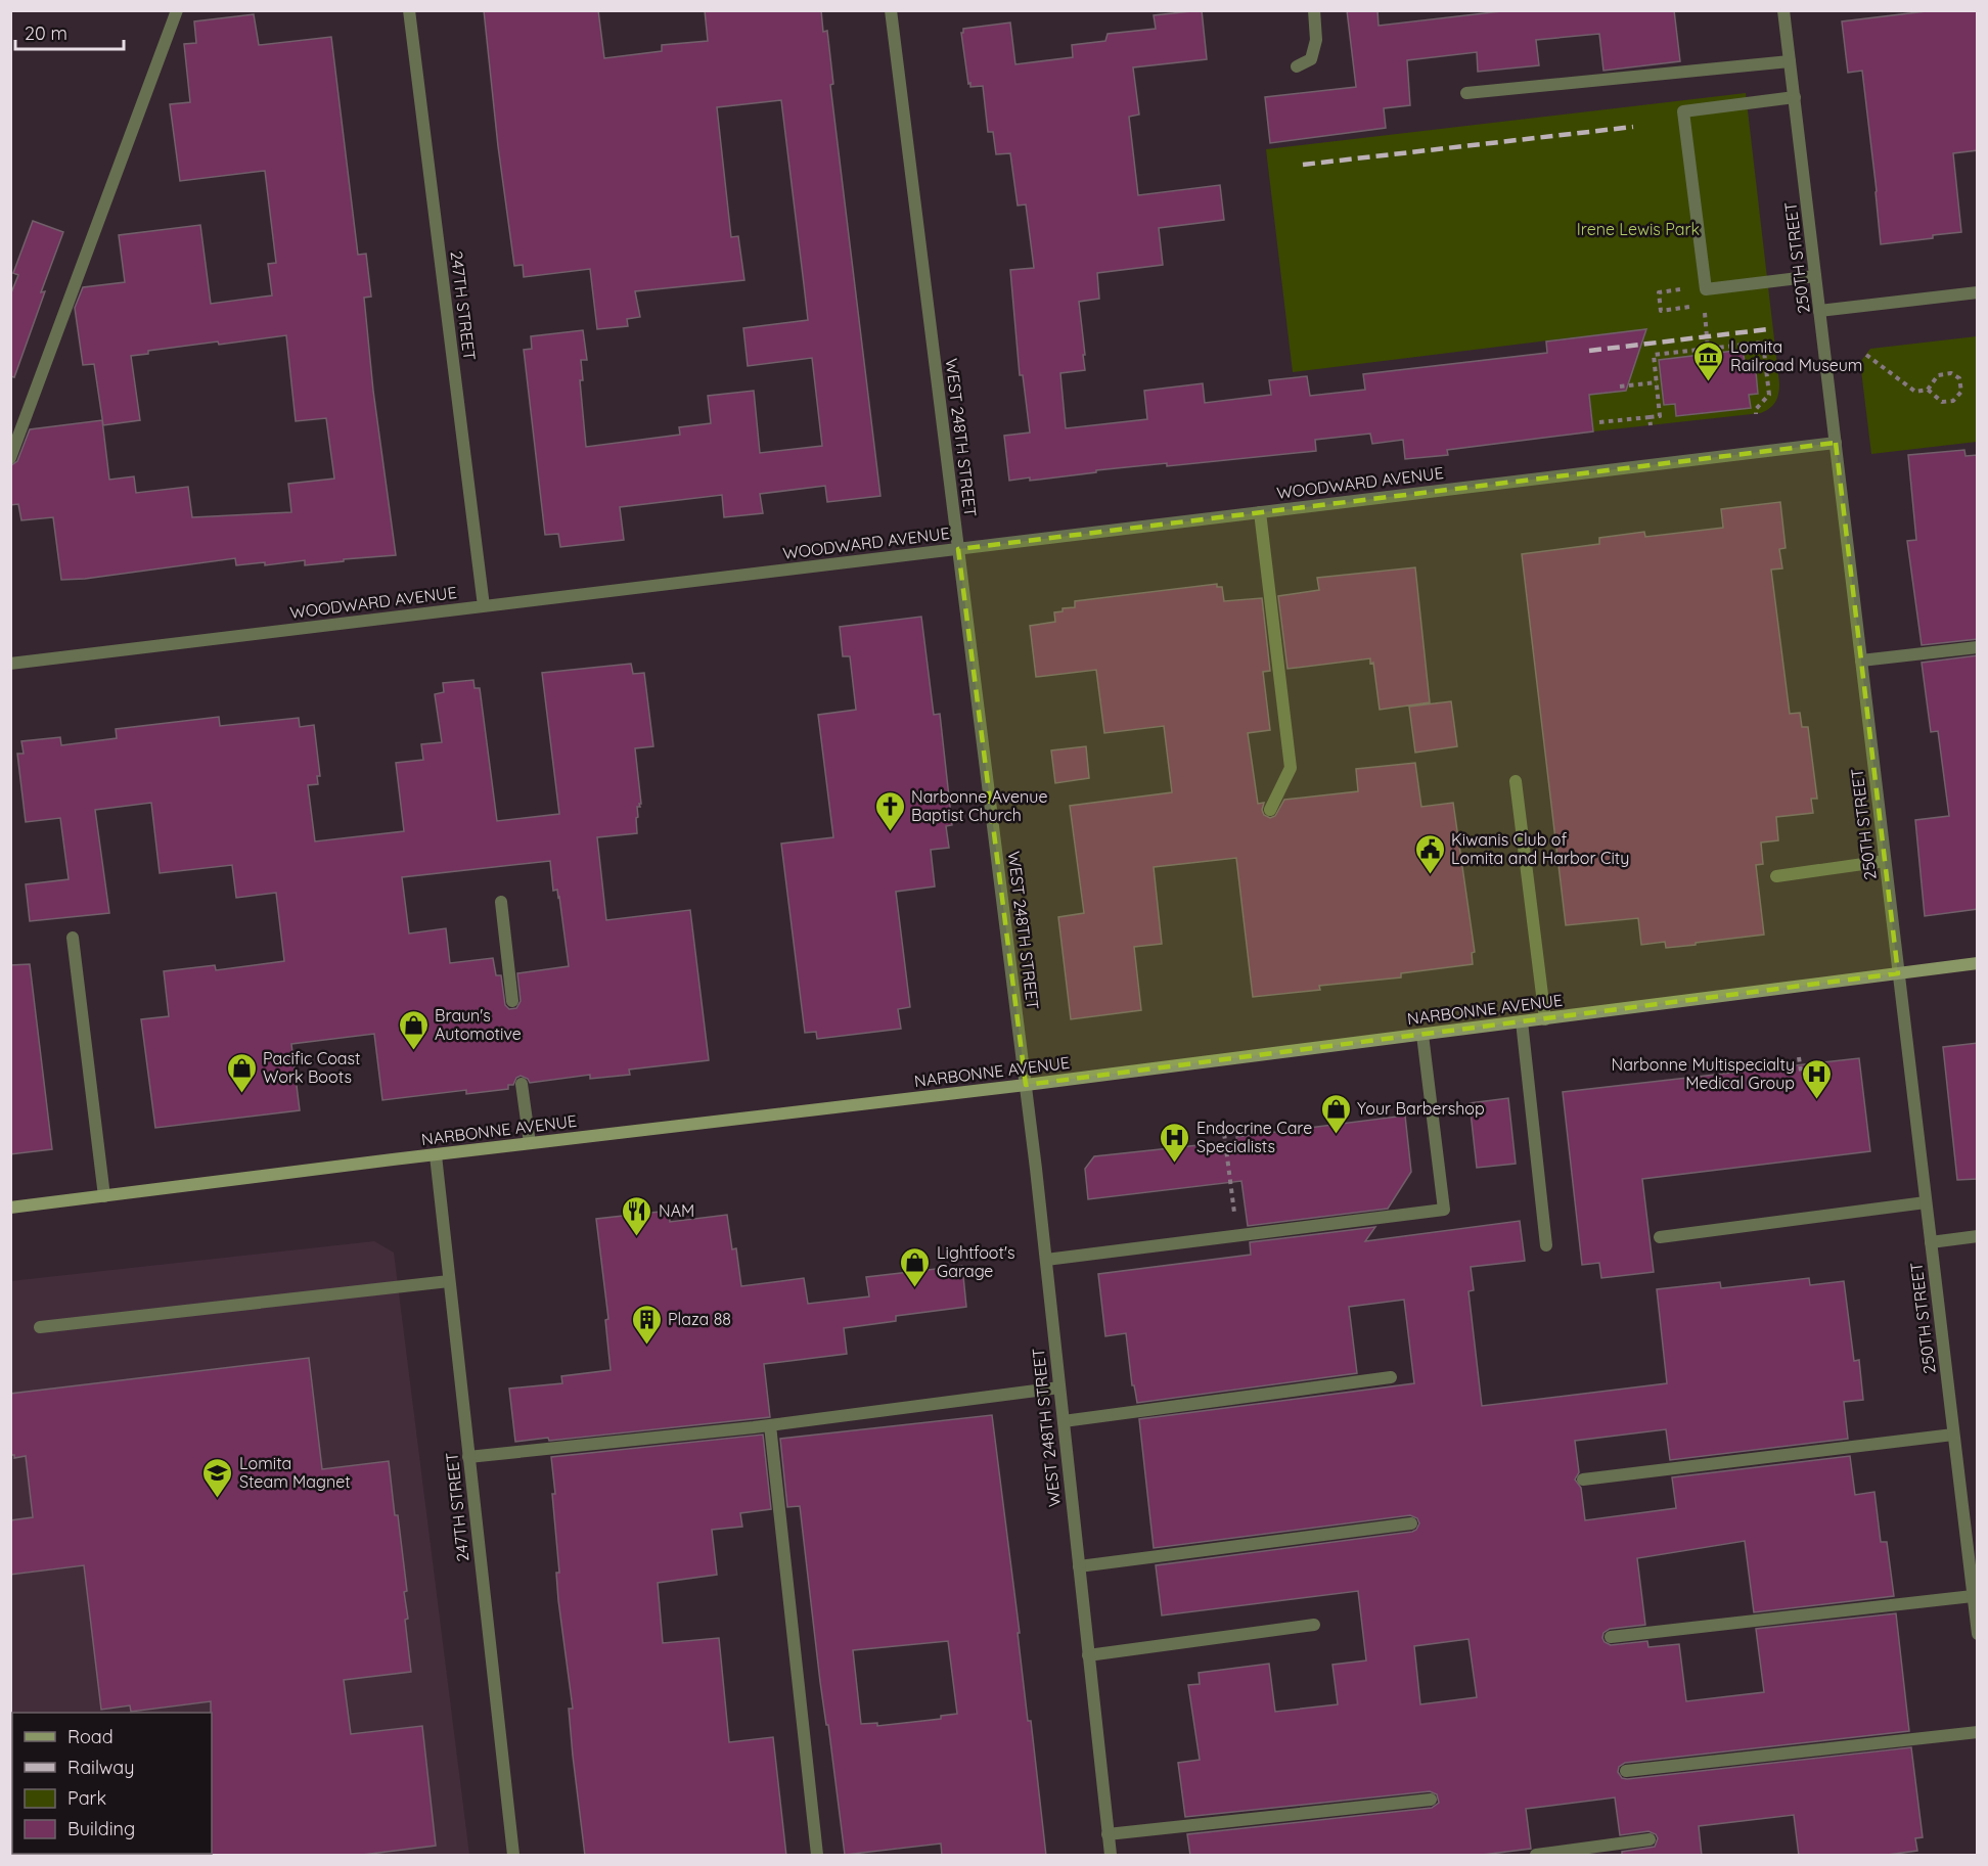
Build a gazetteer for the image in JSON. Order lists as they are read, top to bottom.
{
  "streets": {
    "main road": ["NARBONNE AVENUE"],
    "street": [
      "250TH STREET",
      "247TH STREET",
      "WEST 248TH STREET",
      "WOODWARD AVENUE"
    ]
  },
  "crossings": [
    ["250TH STREET", "WOODWARD AVENUE"],
    ["250TH STREET", "NARBONNE AVENUE"],
    ["247TH STREET", "WOODWARD AVENUE"],
    ["247TH STREET", "NARBONNE AVENUE"],
    ["WEST 248TH STREET", "WOODWARD AVENUE"],
    ["WEST 248TH STREET", "NARBONNE AVENUE"]
  ],
  "parks": ["Irene Lewis Park"],
  "places": {
    "museum": ["Lomita Railroad Museum"],
    "church": ["Narbonne Avenue Baptist Church"],
    "public building": ["Kiwanis Club of Lomita and Harbor City"],
    "shop": [
      "Braun's Automotive",
      "Pacific Coast Work Boots",
      "Your Barbershop",
      "Lightfoot's Garage"
    ],
    "hospital": ["Narbonne Multispecialty Medical Group", "Endocrine Care Specialists"],
    "restaurant": ["NAM"],
    "building": ["Plaza 88"],
    "school or university": ["Lomita Steam Magnet"]
  },
  "legend": [
    "Road",
    "Railway",
    "Park",
    "Building"
  ],
  "scale_bar": "20 m"
}
